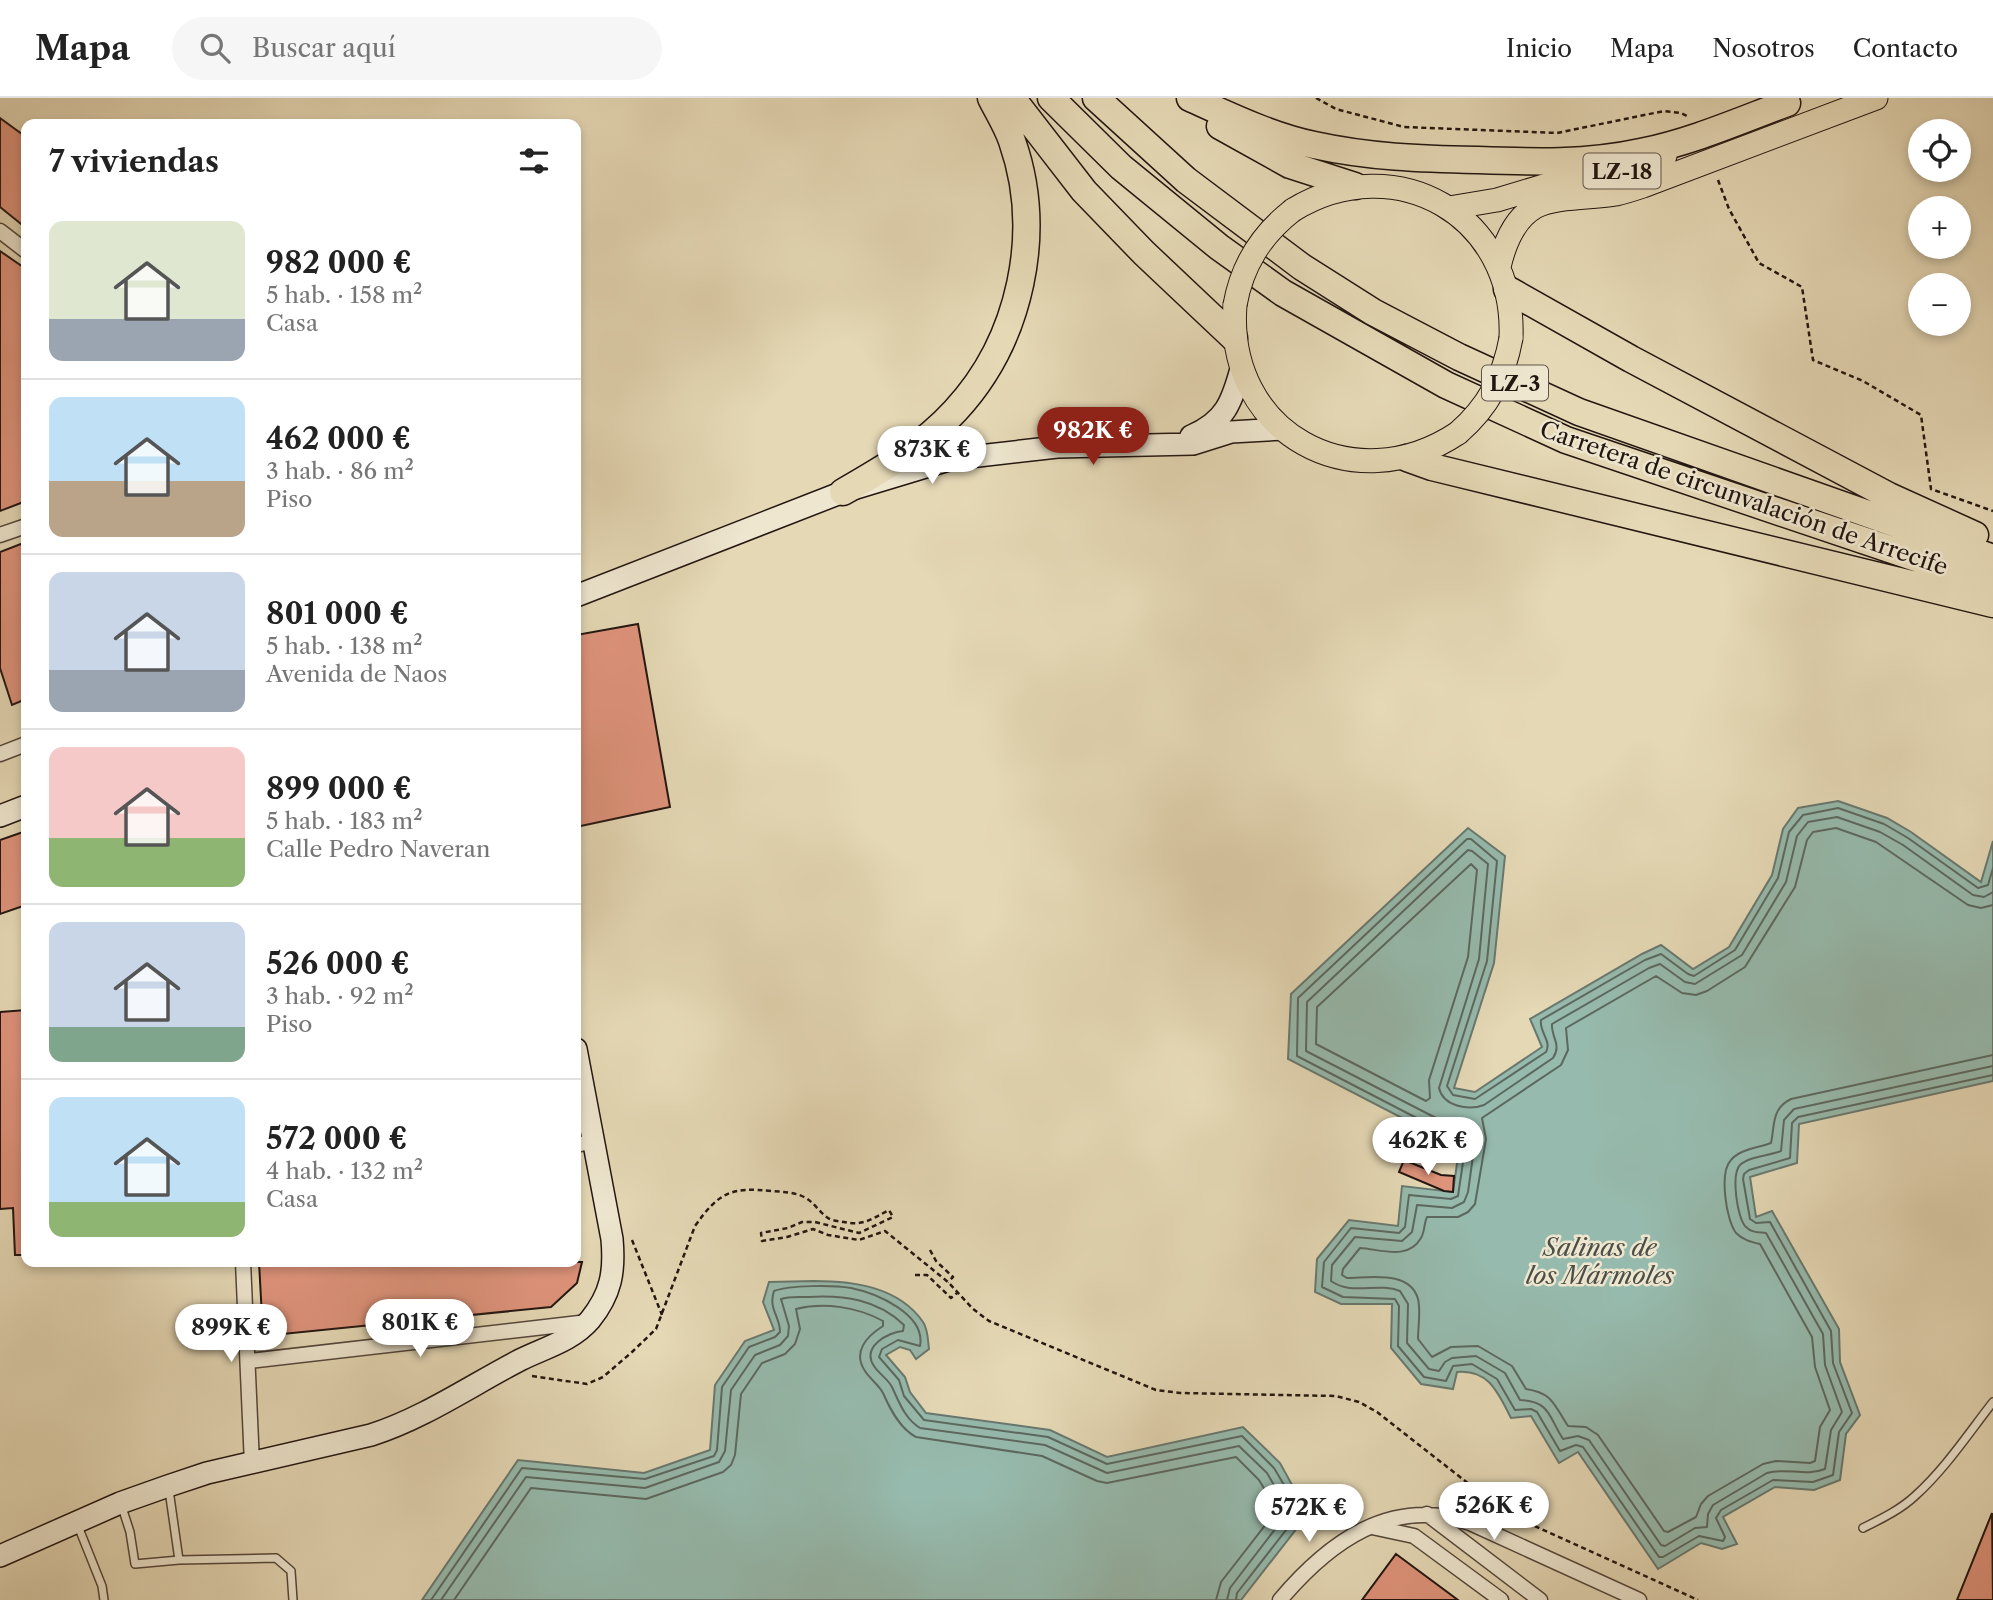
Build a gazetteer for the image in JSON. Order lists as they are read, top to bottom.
{
  "streets": {
    "highway": ["LZ-3", "Carretera de circunvalación de Arrecife"],
    "main road": ["LZ-18"]
  },
  "water": ["Salinas de los Mármoles"],
  "page": {
    "header": "Mapa",
    "search": "Buscar aquí",
    "nav": [
      "Inicio",
      "Mapa",
      "Nosotros",
      "Contacto"
    ],
    "map_buttons": ["+", "−"],
    "heading": "7 viviendas",
    "list": [
      {
        "name": "982 000 €",
        "note": "5 hab. · 158 m² · Casa"
      },
      {
        "name": "462 000 €",
        "note": "3 hab. · 86 m² · Piso"
      },
      {
        "name": "801 000 €",
        "note": "5 hab. · 138 m² · Avenida de Naos"
      },
      {
        "name": "899 000 €",
        "note": "5 hab. · 183 m² · Calle Pedro Naveran"
      },
      {
        "name": "526 000 €",
        "note": "3 hab. · 92 m² · Piso"
      },
      {
        "name": "572 000 €",
        "note": "4 hab. · 132 m² · Casa"
      }
    ],
    "price": [
      "982K €",
      "873K €",
      "462K €",
      "801K €",
      "899K €",
      "526K €",
      "572K €"
    ]
  }
}
